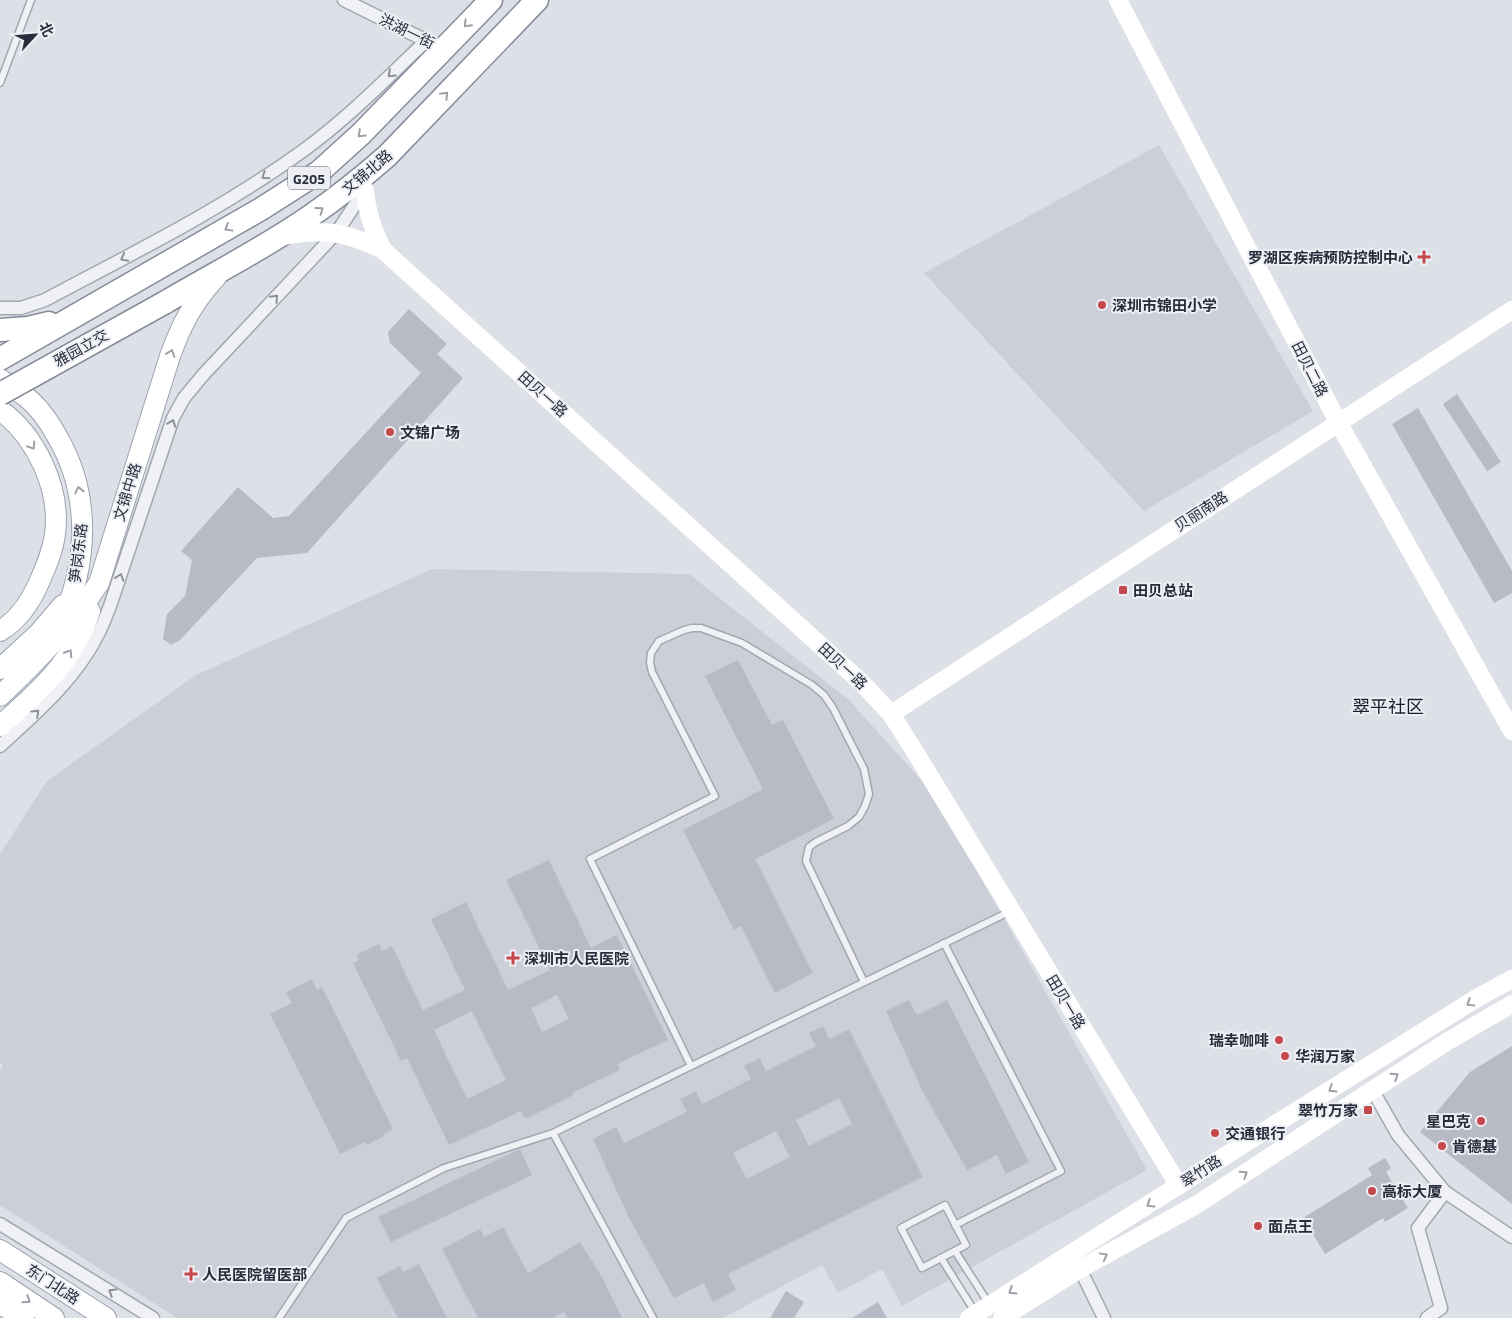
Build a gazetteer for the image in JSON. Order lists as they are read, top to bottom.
{
  "streets": {
    "highway": ["文锦北路", "G205", "雅园立交"],
    "main road": ["文锦中路", "笋岗东路", "东门北路"],
    "street": [
      "洪湖一街",
      "田贝二路",
      "田贝一路",
      "贝丽南路",
      "翠竹路"
    ]
  },
  "crossings": [
    ["洪湖一街", "文锦北路"],
    ["文锦北路", "G205"],
    ["文锦北路", "雅园立交"],
    ["文锦北路", "田贝一路"],
    ["文锦北路", "文锦中路"],
    ["田贝二路", "贝丽南路"],
    ["田贝一路", "贝丽南路"],
    ["田贝一路", "翠竹路"],
    ["文锦中路", "笋岗东路"]
  ],
  "one_way": ["文锦中路"],
  "districts": ["翠平社区"],
  "places": {
    "health": ["罗湖区疾病预防控制中心", "深圳市人民医院", "人民医院留医部"],
    "other": [
      "深圳市锦田小学",
      "文锦广场",
      "瑞幸咖啡",
      "华润万家",
      "星巴克",
      "交通银行",
      "肯德基",
      "高标大厦",
      "面点王"
    ],
    "transit": ["田贝总站", "翠竹万家"]
  },
  "north": "top right"
}
